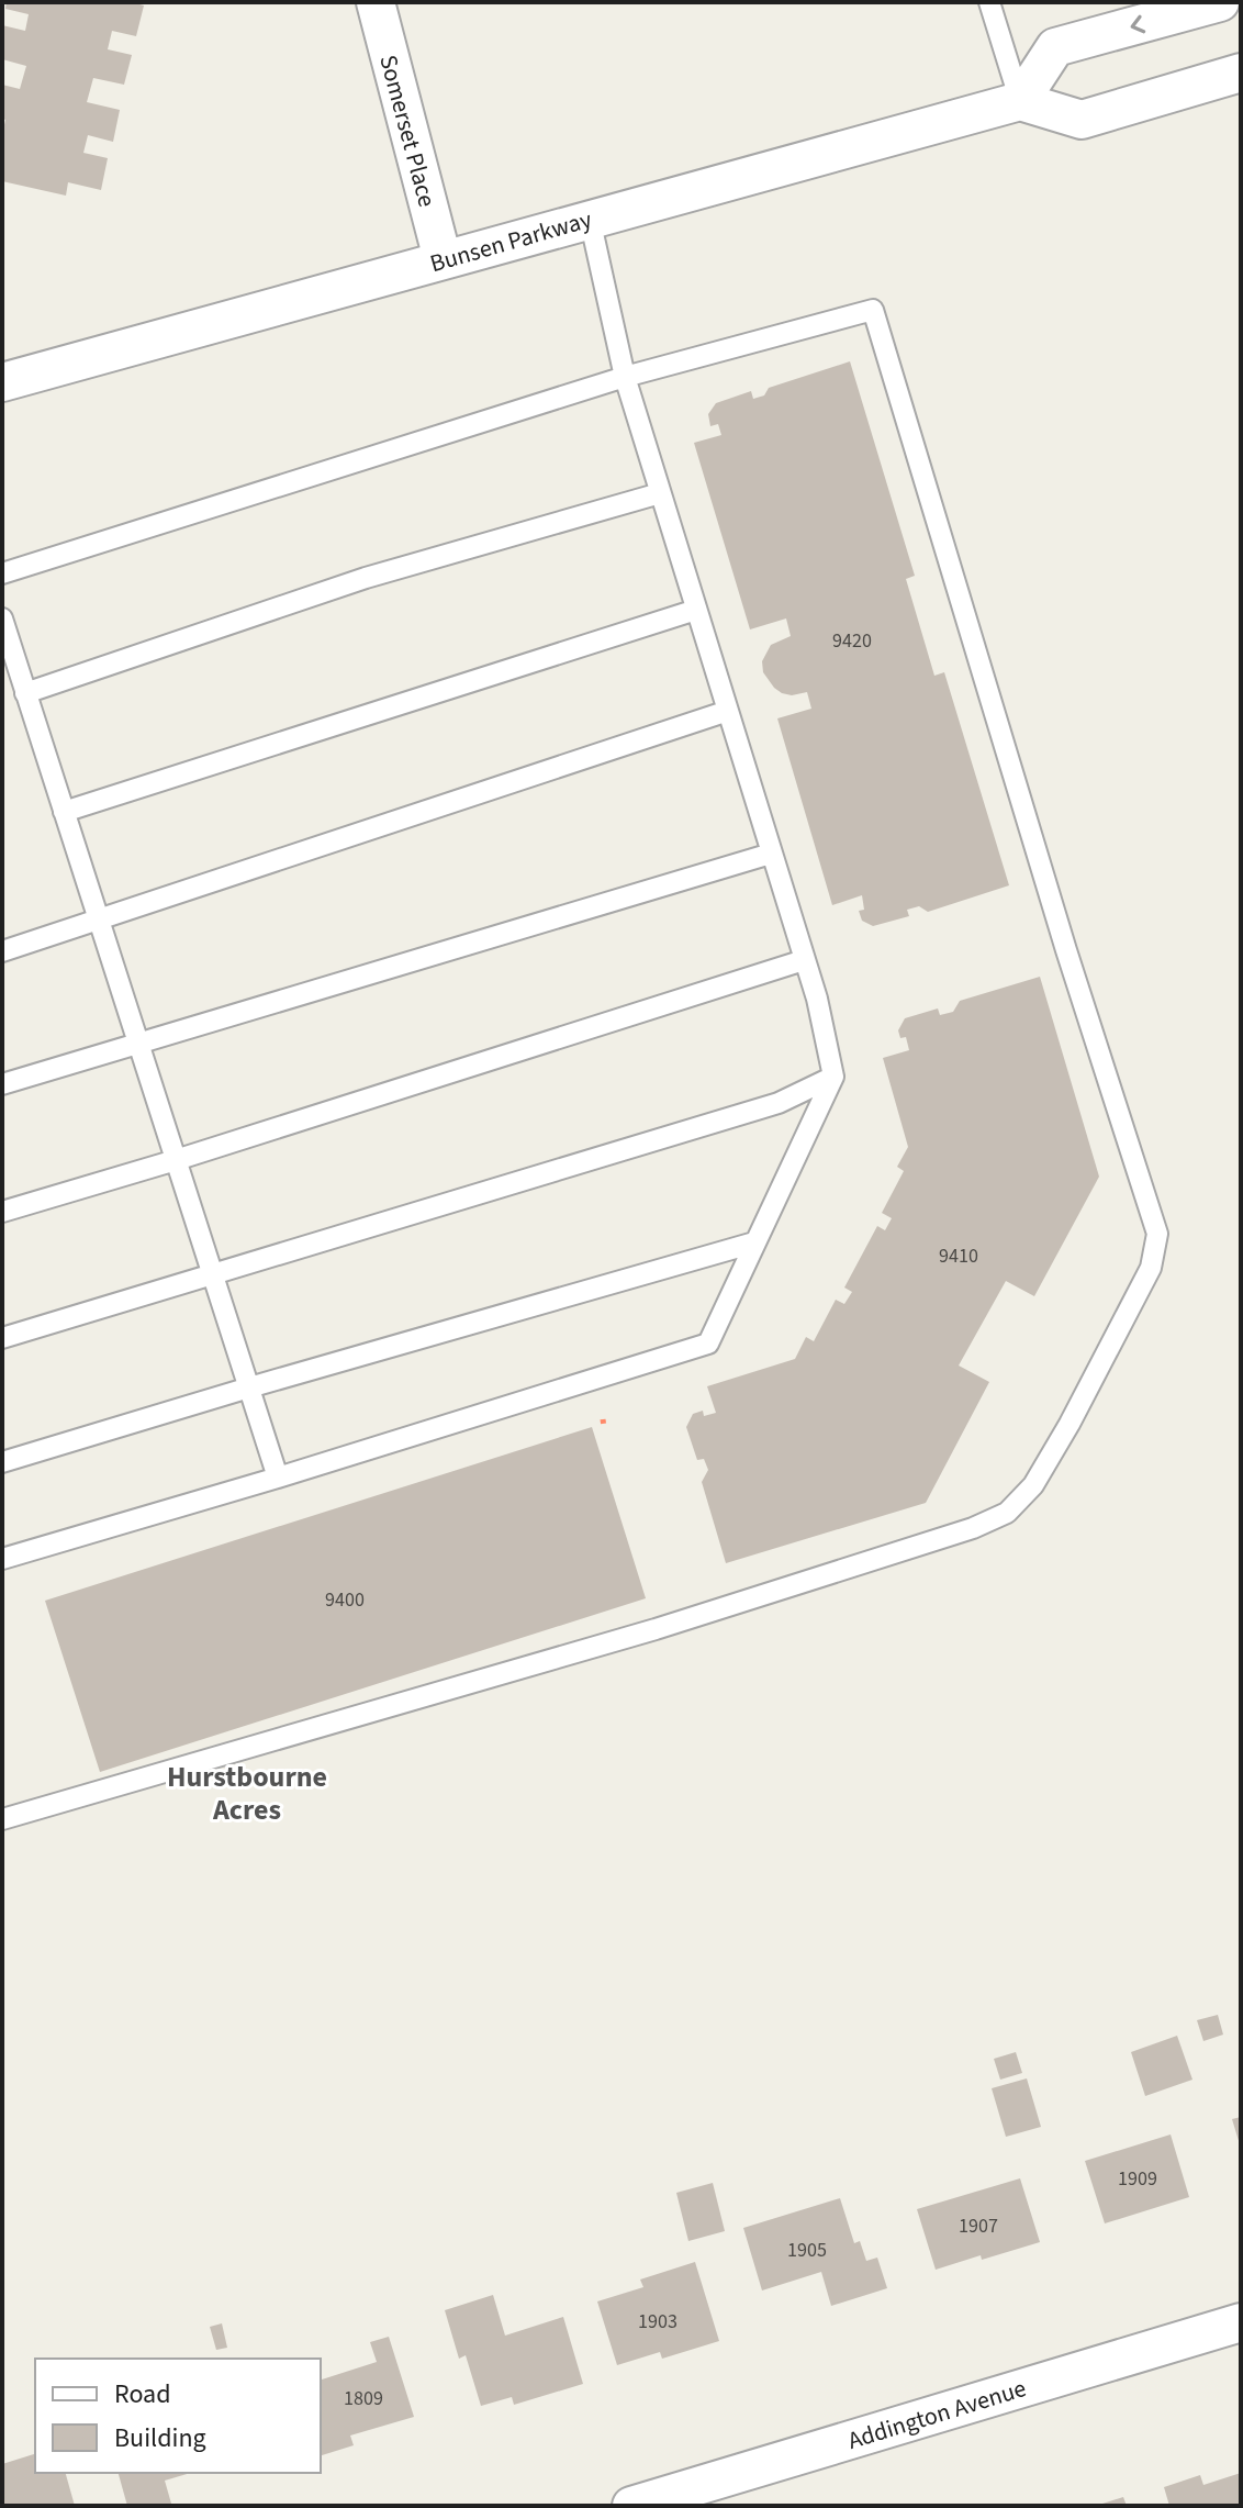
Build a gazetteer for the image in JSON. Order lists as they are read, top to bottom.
{
  "streets": {
    "street": ["Somerset Place", "Bunsen Parkway", "Addington Avenue"]
  },
  "crossings": [
    ["Somerset Place", "Bunsen Parkway"]
  ],
  "districts": ["Hurstbourne Acres"],
  "house_numbers": [
    "9420",
    "9410",
    "9400",
    "1909",
    "1907",
    "1905",
    "1903",
    "1809"
  ],
  "legend": ["Road", "Building"]
}
